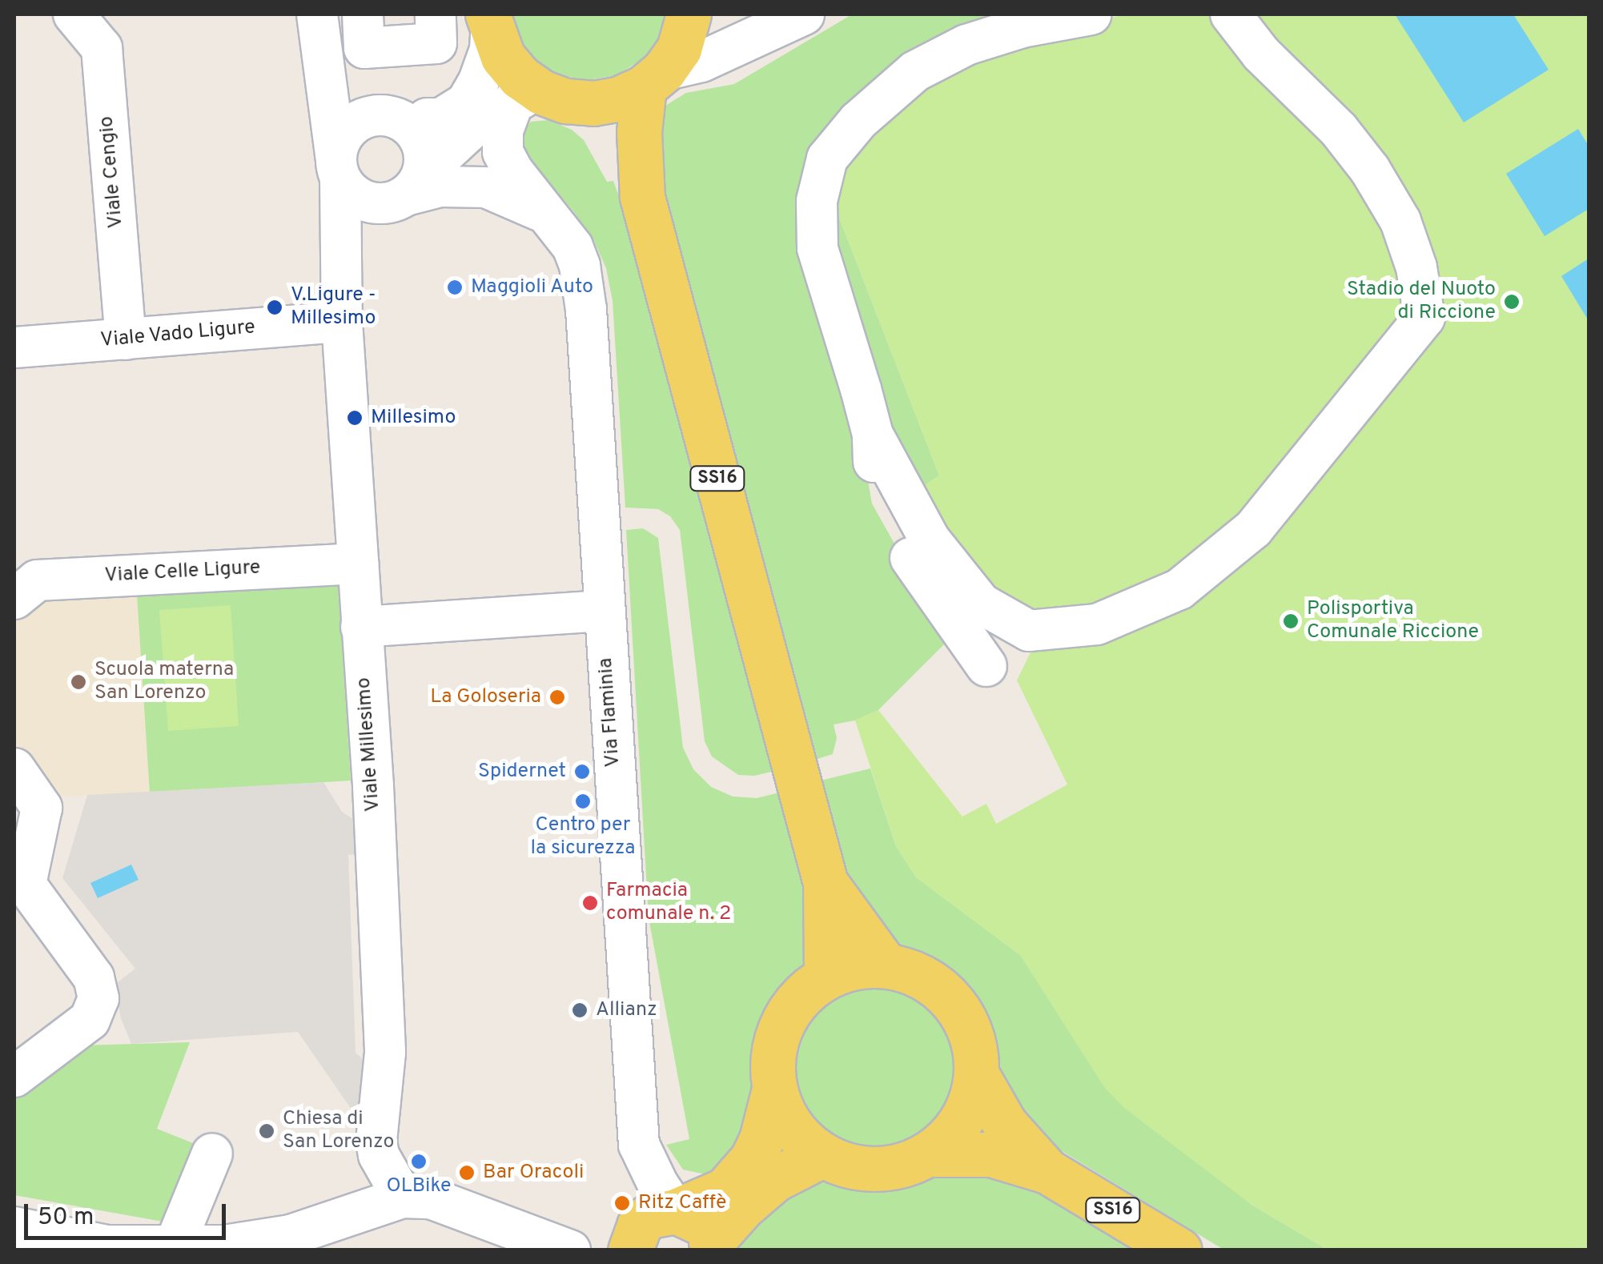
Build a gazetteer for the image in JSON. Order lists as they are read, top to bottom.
{
  "streets": {
    "main road": ["SS16"],
    "street": [
      "Viale Cengio",
      "Viale Vado Ligure",
      "Viale Celle Ligure",
      "Via Flaminia",
      "Viale Millesimo"
    ]
  },
  "crossings": [
    ["Viale Cengio", "Viale Vado Ligure"],
    ["Viale Vado Ligure", "Viale Millesimo"],
    ["SS16", "Via Flaminia"],
    ["SS16", "Viale Millesimo"],
    ["Viale Celle Ligure", "Viale Millesimo"],
    ["Via Flaminia", "Viale Millesimo"]
  ],
  "places": [
    "Maggioli Auto",
    "Stadio del Nuoto di Riccione",
    "V.Ligure - Millesimo",
    "Millesimo",
    "Polisportiva Comunale Riccione",
    "Scuola materna San Lorenzo",
    "La Goloseria",
    "Spidernet",
    "Centro per la sicurezza",
    "Farmacia comunale n. 2",
    "Allianz",
    "Chiesa di San Lorenzo",
    "OLBike",
    "Bar Oracoli",
    "Ritz Caffè"
  ],
  "scale_bar": "50 m"
}
